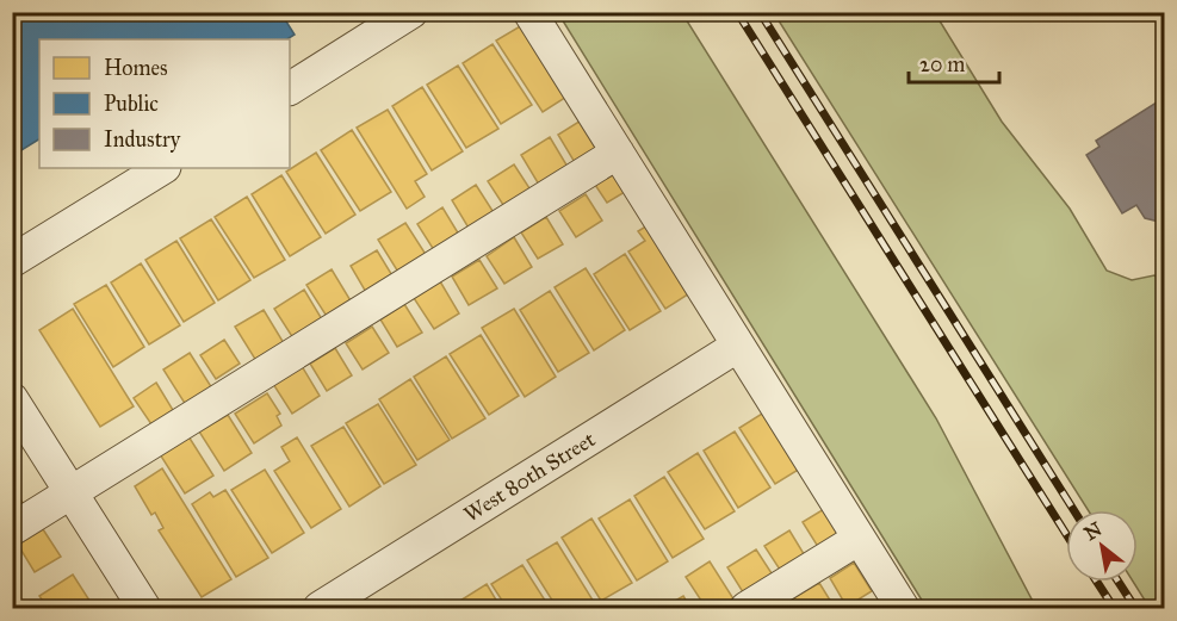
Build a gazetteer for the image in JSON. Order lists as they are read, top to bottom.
{
  "streets": {
    "street": ["West 80th Street"]
  },
  "legend": ["Homes", "Public", "Industry"],
  "scale_bar": "20 m",
  "north": "top left"
}
